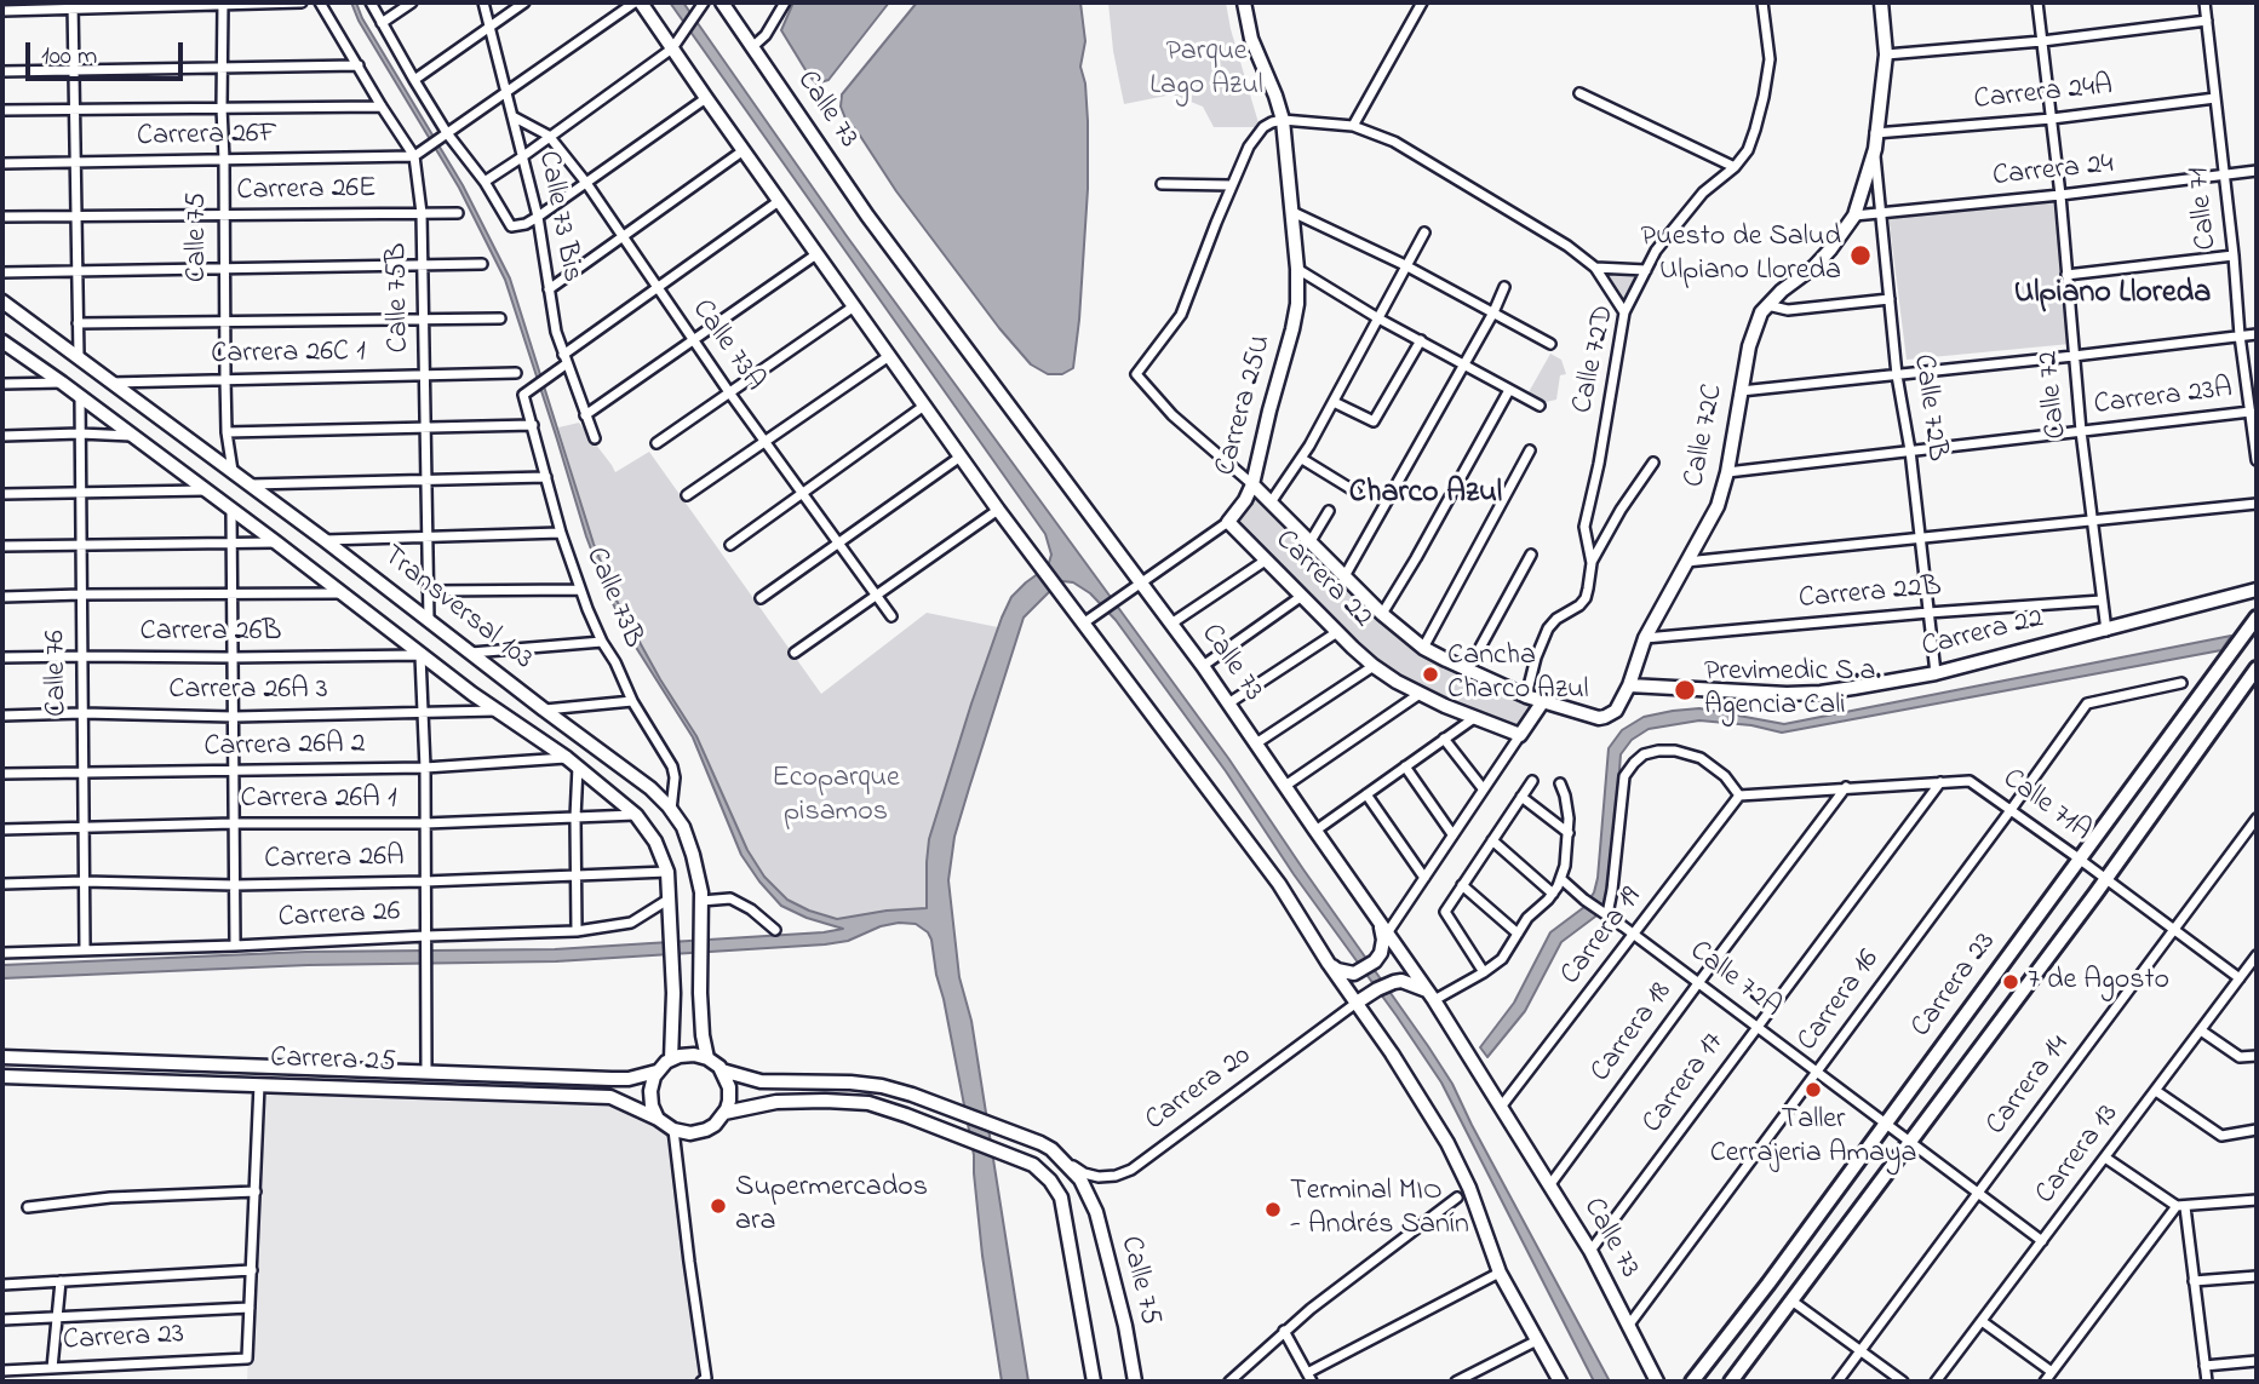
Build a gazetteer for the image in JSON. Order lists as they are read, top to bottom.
{
  "streets": {
    "main road": [
      "Calle 73",
      "Calle 75",
      "Carrera 25U",
      "Calle 72B",
      "Calle 72C",
      "Carrera 22",
      "Transversal 103",
      "Carrera 23",
      "Carrera 25"
    ],
    "street": [
      "Carrera 24A",
      "Carrera 26F",
      "Carrera 24",
      "Carrera 26E",
      "Calle 71",
      "Calle 73 Bis",
      "Calle 75B",
      "Calle 73A",
      "Carrera 26C 1",
      "Calle 72D",
      "Calle 72",
      "Carrera 23A",
      "Carrera 22B",
      "Calle 73B",
      "Carrera 26B",
      "Calle 76",
      "Carrera 26A 3",
      "Carrera 26A 2",
      "Carrera 26A 1",
      "Calle 71A",
      "Carrera 26A",
      "Carrera 26",
      "Carrera 19",
      "Calle 72A",
      "Carrera 16",
      "Carrera 18",
      "Carrera 17",
      "Carrera 14",
      "Carrera 20",
      "Carrera 13"
    ]
  },
  "crossings": [
    ["Carrera 24A", "Calle 71"],
    ["Carrera 24A", "Calle 72"],
    ["Carrera 24A", "Calle 72B"],
    ["Calle 73", "Carrera 25U"],
    ["Calle 73", "Carrera 19"],
    ["Calle 73", "Carrera 16"],
    ["Calle 73", "Carrera 18"],
    ["Calle 73", "Carrera 17"],
    ["Carrera 26F", "Calle 75"],
    ["Carrera 26F", "Calle 75B"],
    ["Carrera 24", "Calle 71"],
    ["Carrera 24", "Calle 72"],
    ["Carrera 24", "Calle 72B"],
    ["Carrera 24", "Calle 72C"],
    ["Carrera 26E", "Calle 75"],
    ["Carrera 26E", "Calle 75B"],
    ["Calle 71", "Carrera 23A"],
    ["Calle 73 Bis", "Calle 73A"],
    ["Calle 73 Bis", "Calle 73B"],
    ["Calle 75", "Carrera 26C 1"],
    ["Calle 75", "Transversal 103"],
    ["Calle 75", "Carrera 25"],
    ["Calle 75", "Carrera 20"],
    ["Calle 75B", "Carrera 26C 1"],
    ["Calle 75B", "Transversal 103"],
    ["Carrera 26C 1", "Transversal 103"],
    ["Calle 72D", "Carrera 22"],
    ["Calle 72", "Carrera 23A"],
    ["Calle 72", "Carrera 22"],
    ["Calle 72", "Carrera 22B"],
    ["Carrera 23A", "Calle 72B"],
    ["Carrera 23A", "Calle 72C"],
    ["Carrera 25U", "Carrera 22"],
    ["Calle 72B", "Calle 72C"],
    ["Calle 72B", "Carrera 22"],
    ["Calle 72B", "Carrera 22B"],
    ["Calle 72C", "Carrera 22"],
    ["Calle 72C", "Carrera 22B"],
    ["Calle 73B", "Transversal 103"],
    ["Transversal 103", "Carrera 26B"],
    ["Transversal 103", "Calle 76"],
    ["Transversal 103", "Carrera 26A 3"],
    ["Transversal 103", "Carrera 26A 2"],
    ["Transversal 103", "Carrera 26A 1"],
    ["Transversal 103", "Carrera 26A"],
    ["Transversal 103", "Carrera 26"],
    ["Transversal 103", "Carrera 25"],
    ["Carrera 26B", "Calle 76"],
    ["Calle 76", "Carrera 26A 3"],
    ["Calle 76", "Carrera 26A 2"],
    ["Calle 76", "Carrera 26A 1"],
    ["Calle 76", "Carrera 26A"],
    ["Calle 76", "Carrera 26"],
    ["Calle 71A", "Carrera 19"],
    ["Calle 71A", "Carrera 23"],
    ["Calle 71A", "Carrera 16"],
    ["Calle 71A", "Carrera 18"],
    ["Calle 71A", "Carrera 17"],
    ["Calle 71A", "Carrera 14"],
    ["Calle 71A", "Carrera 13"],
    ["Carrera 19", "Calle 72A"],
    ["Calle 72A", "Carrera 23"],
    ["Calle 72A", "Carrera 16"],
    ["Calle 72A", "Carrera 18"],
    ["Calle 72A", "Carrera 17"],
    ["Calle 72A", "Carrera 14"],
    ["Calle 72A", "Carrera 13"]
  ],
  "districts": ["Ulpiano Lloreda", "Charco Azul"],
  "parks": ["Parque Lago Azul", "Ecoparque pisamos"],
  "places": [
    "Puesto de Salud Ulpiano Lloreda",
    "Cancha Charco Azul",
    "Previmedic S.a. Agencia Cali",
    "7 de Agosto",
    "Taller Cerrajeria Amaya",
    "Supermercados ara",
    "Terminal MIO - Andrés Sanín"
  ],
  "scale_bar": "100 m"
}
